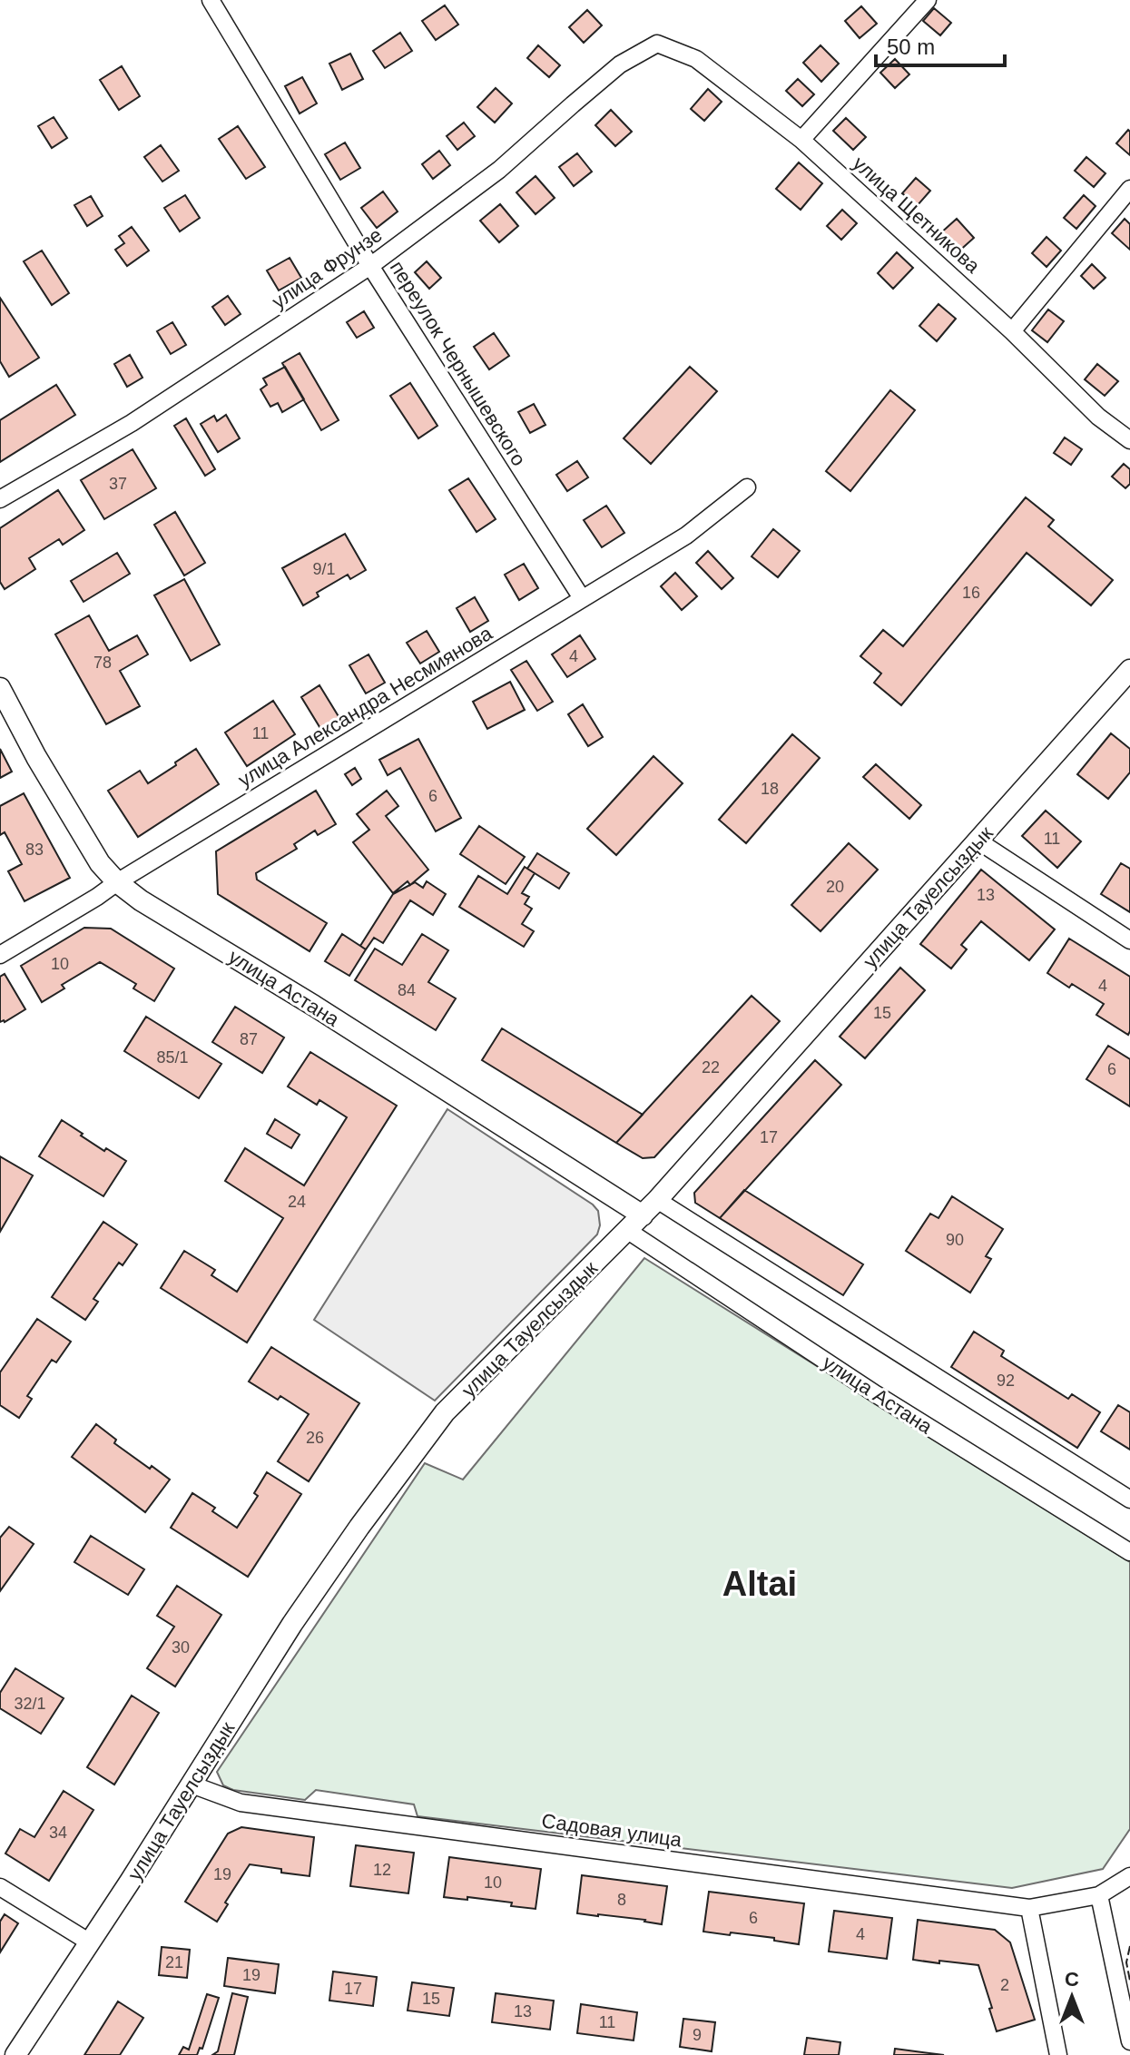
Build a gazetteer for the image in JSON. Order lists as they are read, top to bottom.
{
  "streets": {
    "street": [
      "улица Щетникова",
      "улица Фрунзе",
      "переулок Чернышевского",
      "улица Александра Несмиянова",
      "улица Тауелсыздык",
      "улица Астана",
      "Садовая улица"
    ]
  },
  "crossings": [
    ["улица Щетникова", "улица Фрунзе"],
    ["улица Фрунзе", "переулок Чернышевского"],
    ["переулок Чернышевского", "улица Александра Несмиянова"],
    ["улица Александра Несмиянова", "улица Астана"],
    ["улица Тауелсыздык", "улица Астана"],
    ["улица Тауелсыздык", "Садовая улица"]
  ],
  "districts": ["Altai"],
  "house_numbers": [
    "37",
    "9/1",
    "16",
    "4",
    "78",
    "11",
    "18",
    "6",
    "11",
    "83",
    "20",
    "13",
    "10",
    "4",
    "84",
    "15",
    "87",
    "85/1",
    "22",
    "6",
    "17",
    "24",
    "90",
    "92",
    "26",
    "30",
    "32/1",
    "34",
    "12",
    "19",
    "10",
    "8",
    "6",
    "4",
    "21",
    "19",
    "2",
    "17",
    "15",
    "13",
    "11",
    "9"
  ],
  "scale_bar": "50 m",
  "north": "top"
}
